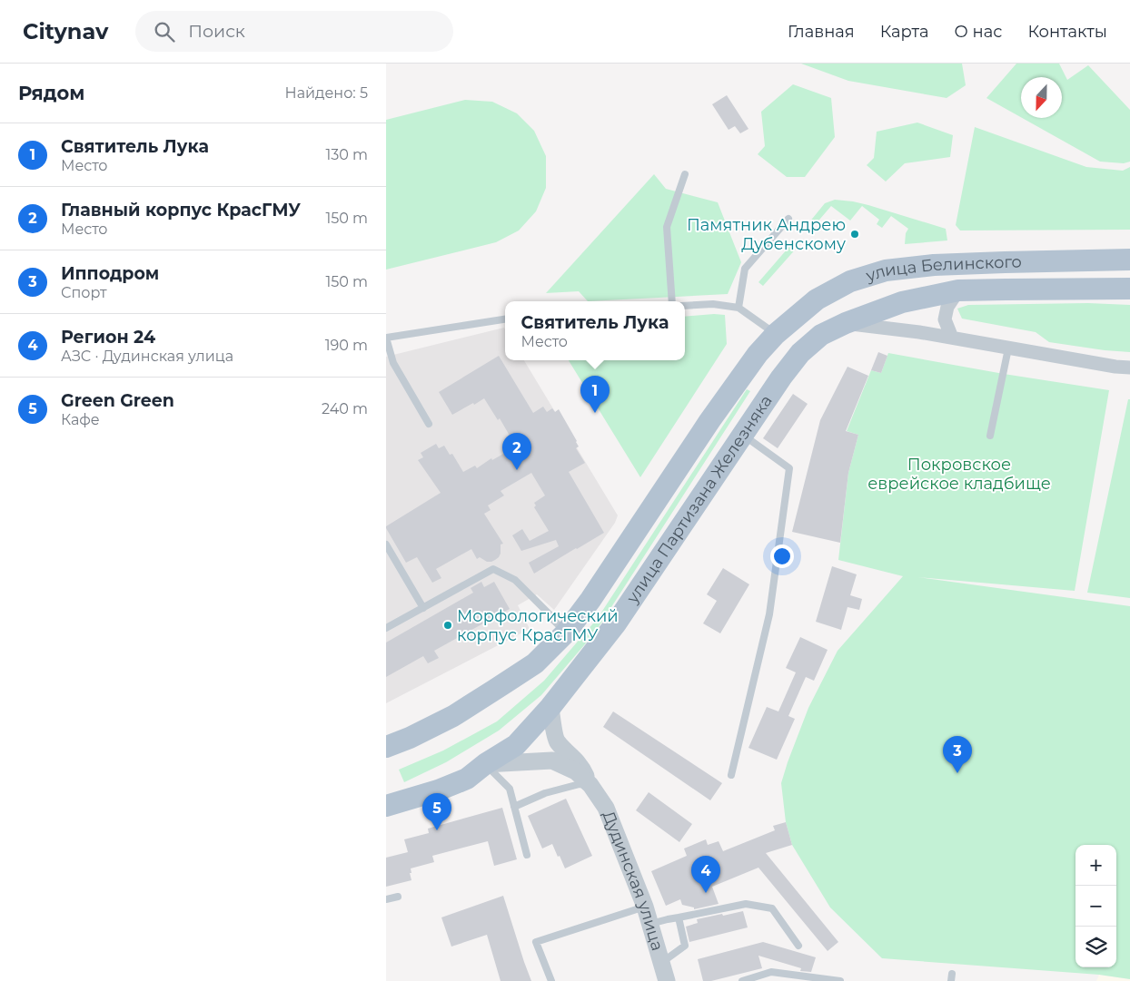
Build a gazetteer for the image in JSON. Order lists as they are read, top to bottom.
{
  "streets": {
    "main road": ["улица Белинского", "улица Партизана Железняка"],
    "street": ["Дудинская улица"]
  },
  "crossings": [
    ["улица Белинского", "улица Партизана Железняка"]
  ],
  "parks": ["Покровское еврейское кладбище"],
  "places": ["Памятник Андрею Дубенскому", "Морфологический корпус КрасГМУ"],
  "north": "bottom",
  "page": {
    "header": "Citynav",
    "search": "Поиск",
    "nav": [
      "Главная",
      "Карта",
      "О нас",
      "Контакты"
    ],
    "heading": ["Рядом", "Найдено: 5"],
    "list": [
      {
        "mark": "1",
        "name": "Святитель Лука",
        "note": "Место",
        "value": "130 m"
      },
      {
        "mark": "2",
        "name": "Главный корпус КрасГМУ",
        "note": "Место",
        "value": "150 m"
      },
      {
        "mark": "3",
        "name": "Ипподром",
        "note": "Спорт",
        "value": "150 m"
      },
      {
        "mark": "4",
        "name": "Регион 24",
        "note": "АЗС · Дудинская улица",
        "value": "190 m"
      },
      {
        "mark": "5",
        "name": "Green Green",
        "note": "Кафе",
        "value": "240 m"
      }
    ],
    "popup": ["Святитель Лука", "Место"],
    "pins": [
      "1",
      "2",
      "3",
      "5",
      "4"
    ],
    "map_buttons": ["+", "−"]
  }
}
